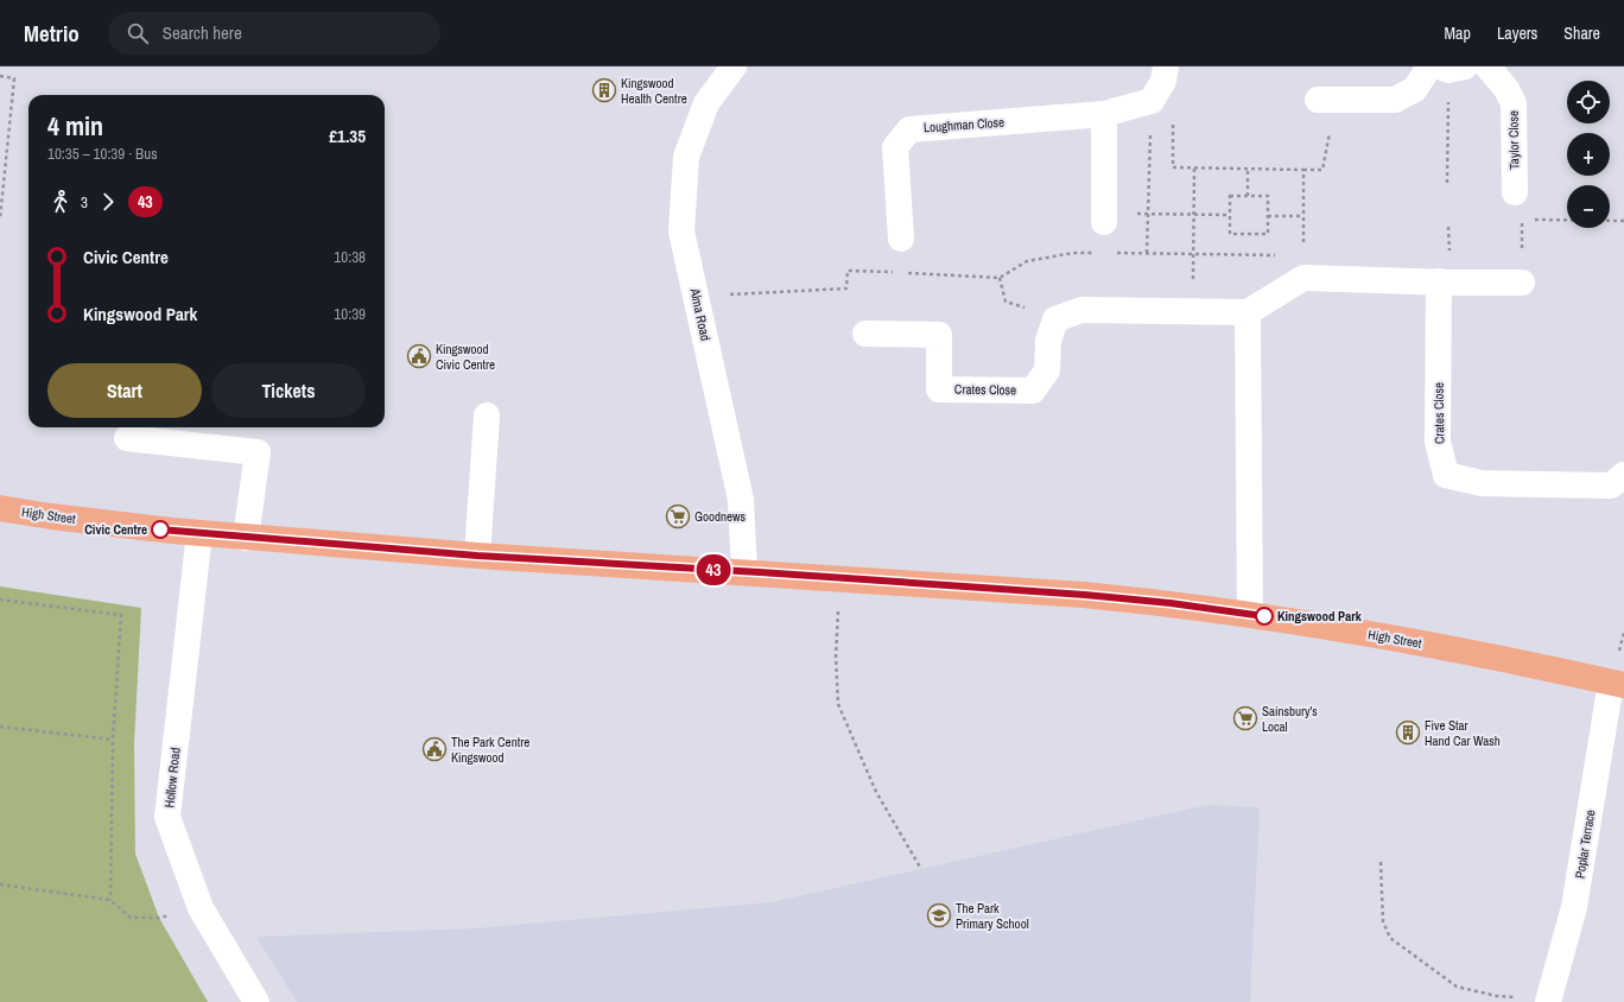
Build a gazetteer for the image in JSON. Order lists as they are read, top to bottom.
{
  "streets": {
    "main road": ["High Street"],
    "street": [
      "Loughman Close",
      "Taylor Close",
      "Alma Road",
      "Crates Close",
      "Hollow Road",
      "Poplar Terrace"
    ]
  },
  "crossings": [
    ["Alma Road", "High Street"],
    ["High Street", "Hollow Road"],
    ["High Street", "Poplar Terrace"]
  ],
  "places": {
    "building": ["Kingswood Health Centre", "Five Star Hand Car Wash"],
    "public building": ["Kingswood Civic Centre", "The Park Centre Kingswood"],
    "supermarket": ["Goodnews", "Sainsbury's Local"],
    "other": ["Civic Centre", "Kingswood Park"],
    "school or university": ["The Park Primary School"]
  },
  "lines": ["bus line 43"],
  "page": {
    "header": "Metrio",
    "search": "Search here",
    "nav": ["Map", "Layers", "Share"],
    "on_map": "43",
    "map_buttons": ["+", "−"],
    "heading": ["4 min", "10:35 – 10:39 · Bus", "£1.35"],
    "legs": ["3", "43"],
    "list": [
      {
        "name": "Civic Centre",
        "value": "10:38"
      },
      {
        "name": "Kingswood Park",
        "value": "10:39"
      }
    ],
    "buttons": ["Start", "Tickets"]
  }
}
